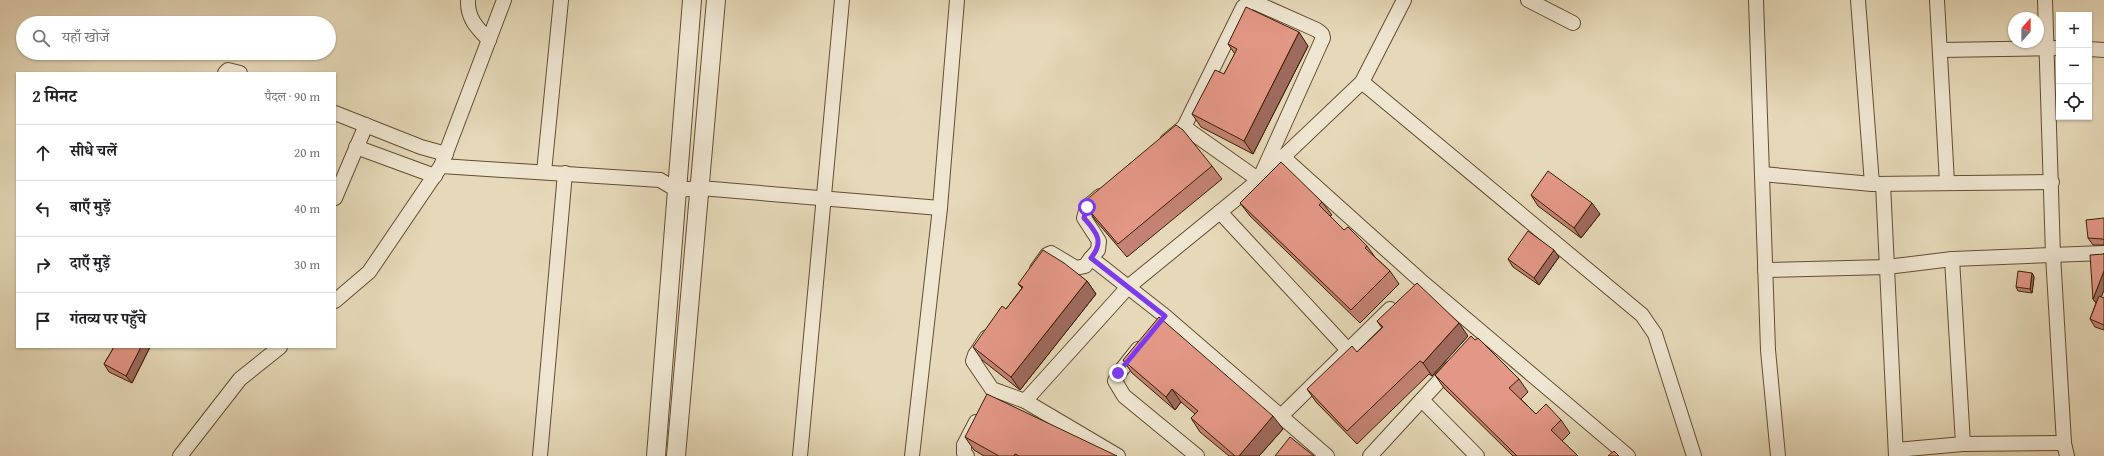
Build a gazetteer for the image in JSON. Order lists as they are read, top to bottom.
{
  "north": "top",
  "page": {
    "map_buttons": ["+", "−"],
    "search": "यहाँ खोजें",
    "heading": ["2 मिनट", "पैदल · 90 m"],
    "list": [
      ["सीधे चलें", "20 m"],
      ["बाएँ मुड़ें", "40 m"],
      ["दाएँ मुड़ें", "30 m"],
      "गंतव्य पर पहुँचे"
    ]
  }
}
